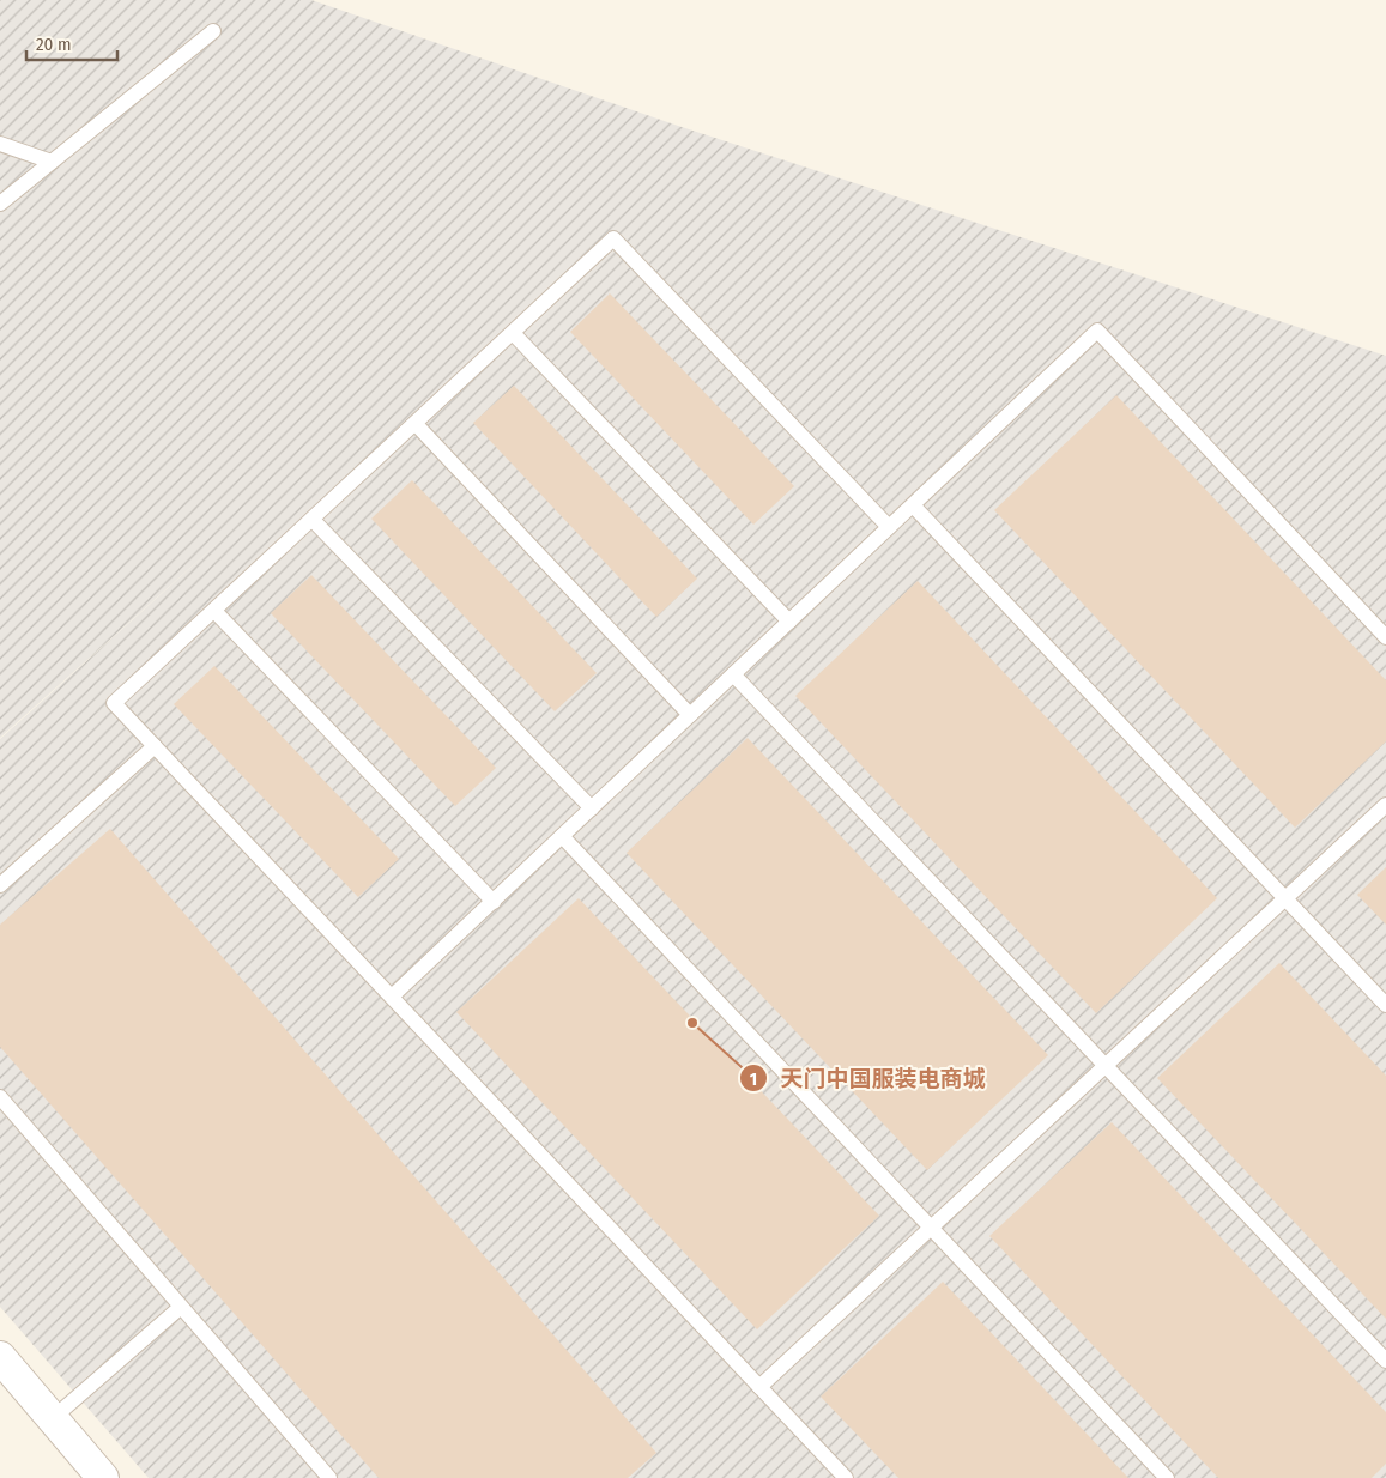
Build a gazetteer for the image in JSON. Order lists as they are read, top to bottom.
{
  "places": ["天门中国服装电商城"],
  "scale_bar": "20 m"
}
